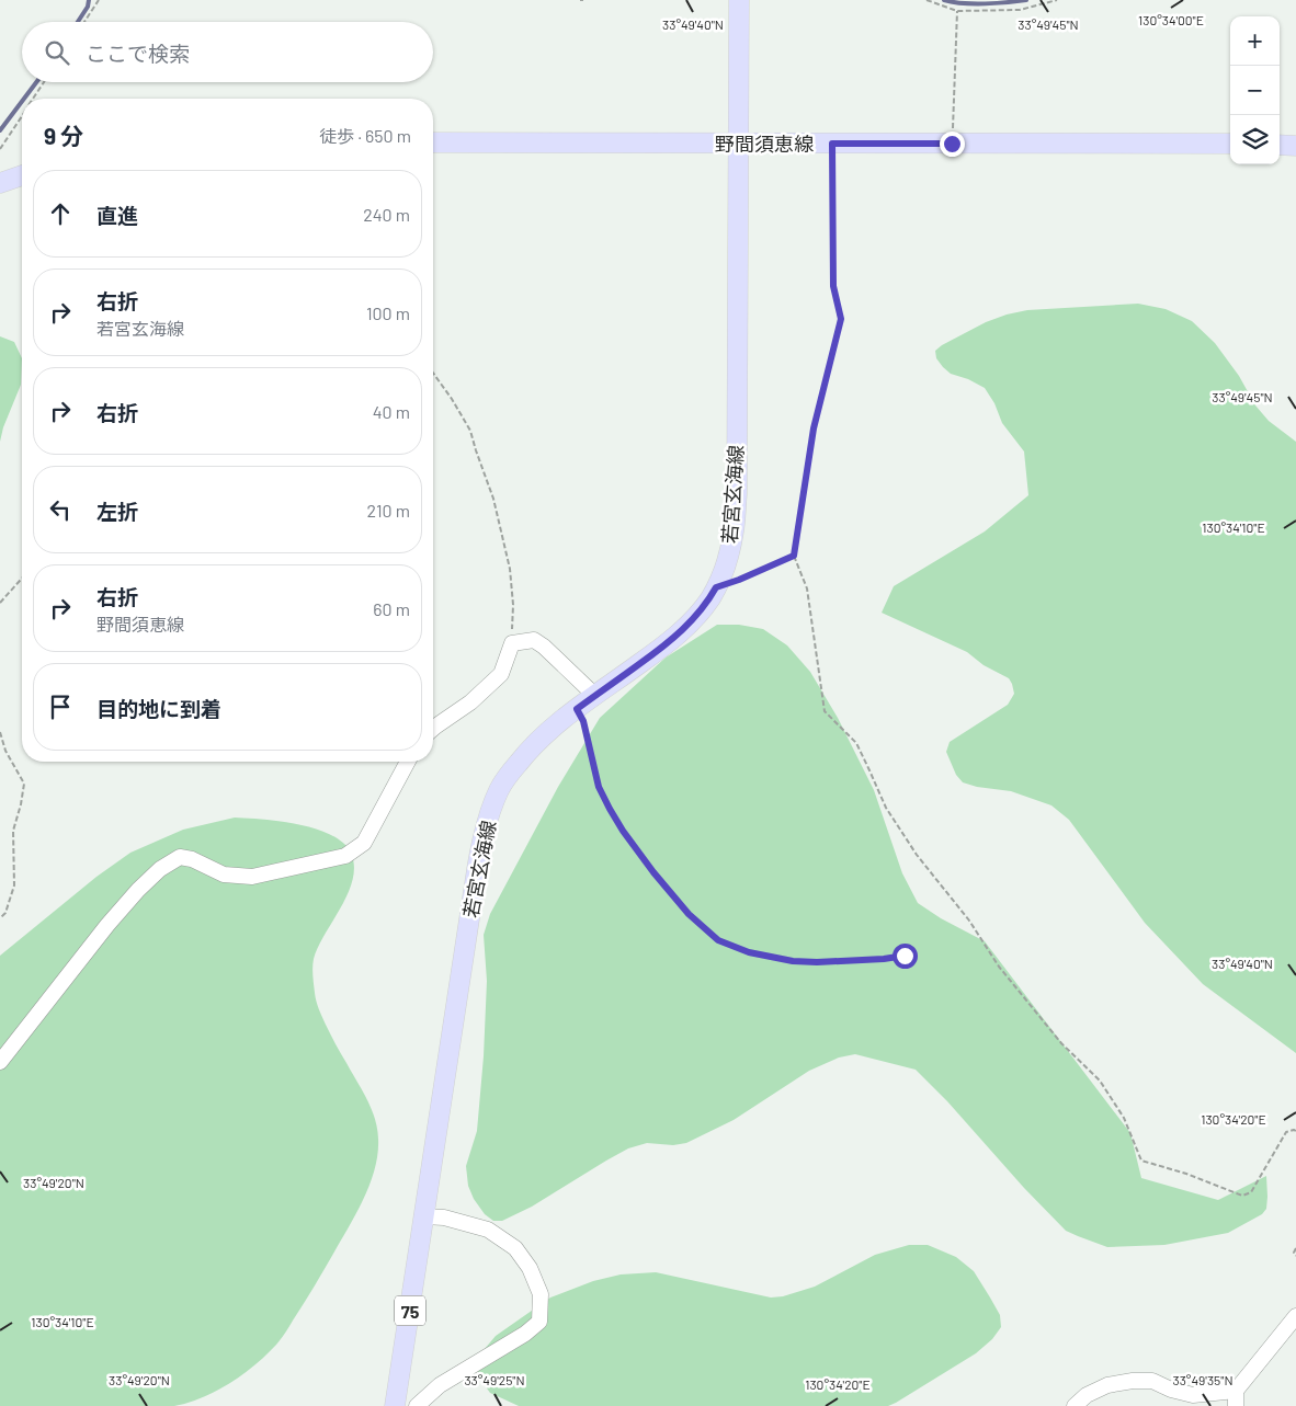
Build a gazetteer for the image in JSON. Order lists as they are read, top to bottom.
{
  "streets": {
    "main road": ["野間須恵線", "若宮玄海線", "75"]
  },
  "crossings": [
    ["野間須恵線", "若宮玄海線"]
  ],
  "page": {
    "map_buttons": ["+", "−"],
    "search": "ここで検索",
    "heading": ["9 分", "徒歩 · 650 m"],
    "list": [
      ["直進", "240 m"],
      ["右折", "若宮玄海線", "100 m"],
      ["右折", "40 m"],
      ["左折", "210 m"],
      ["右折", "野間須恵線", "60 m"],
      "目的地に到着"
    ]
  },
  "coordinates": [
    "130°34'00\"E",
    "33°49'40\"N",
    "33°49'45\"N",
    "130°34'10\"E",
    "130°34'20\"E",
    "33°49'20\"N",
    "33°49'25\"N",
    "33°49'35\"N"
  ]
}
